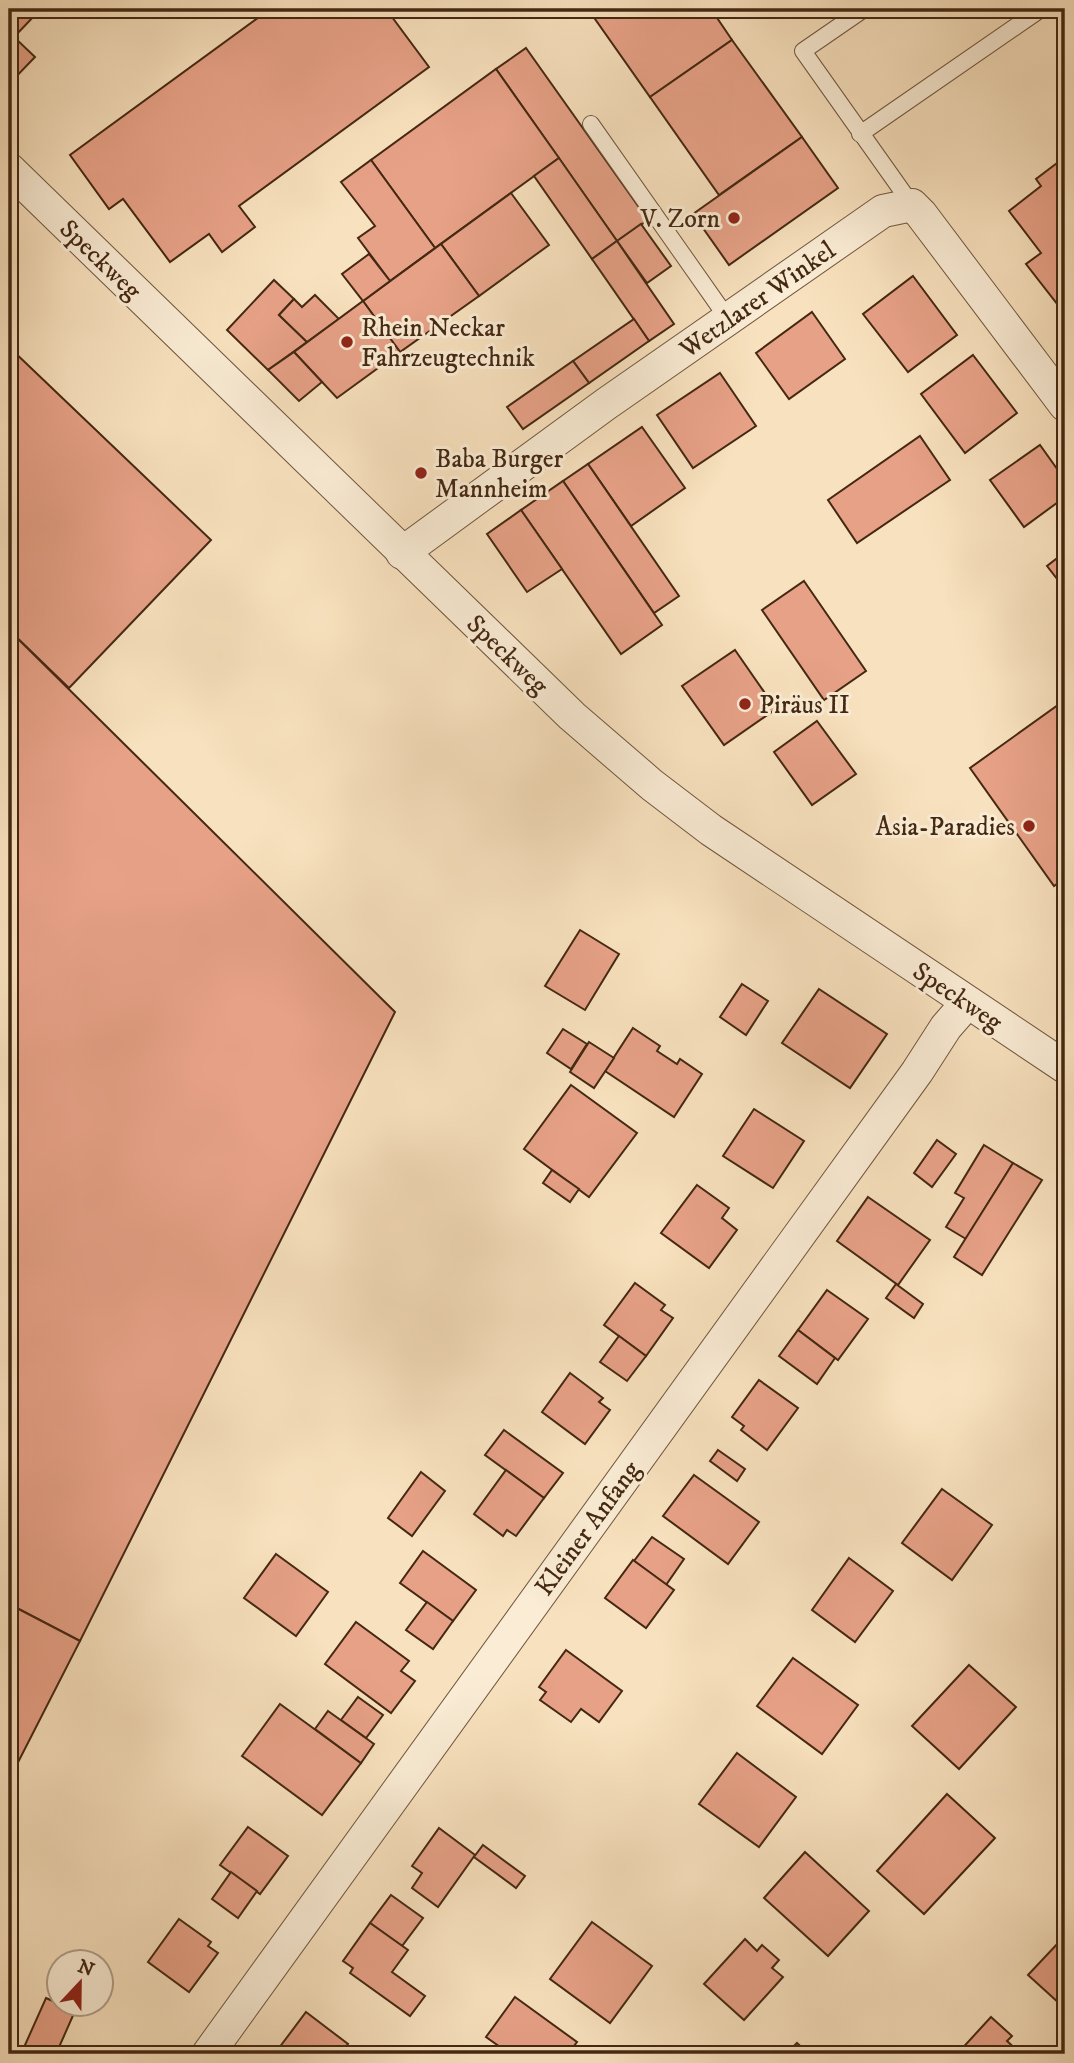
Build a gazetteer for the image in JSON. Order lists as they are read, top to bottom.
{
  "streets": {
    "street": ["Speckweg", "Wetzlarer Winkel", "Kleiner Anfang"]
  },
  "crossings": [
    ["Speckweg", "Wetzlarer Winkel"],
    ["Speckweg", "Kleiner Anfang"]
  ],
  "places": [
    "V. Zorn",
    "Rhein Neckar Fahrzeugtechnik",
    "Baba Burger Mannheim",
    "Piräus II",
    "Asia-Paradies"
  ],
  "north": "top"
}
